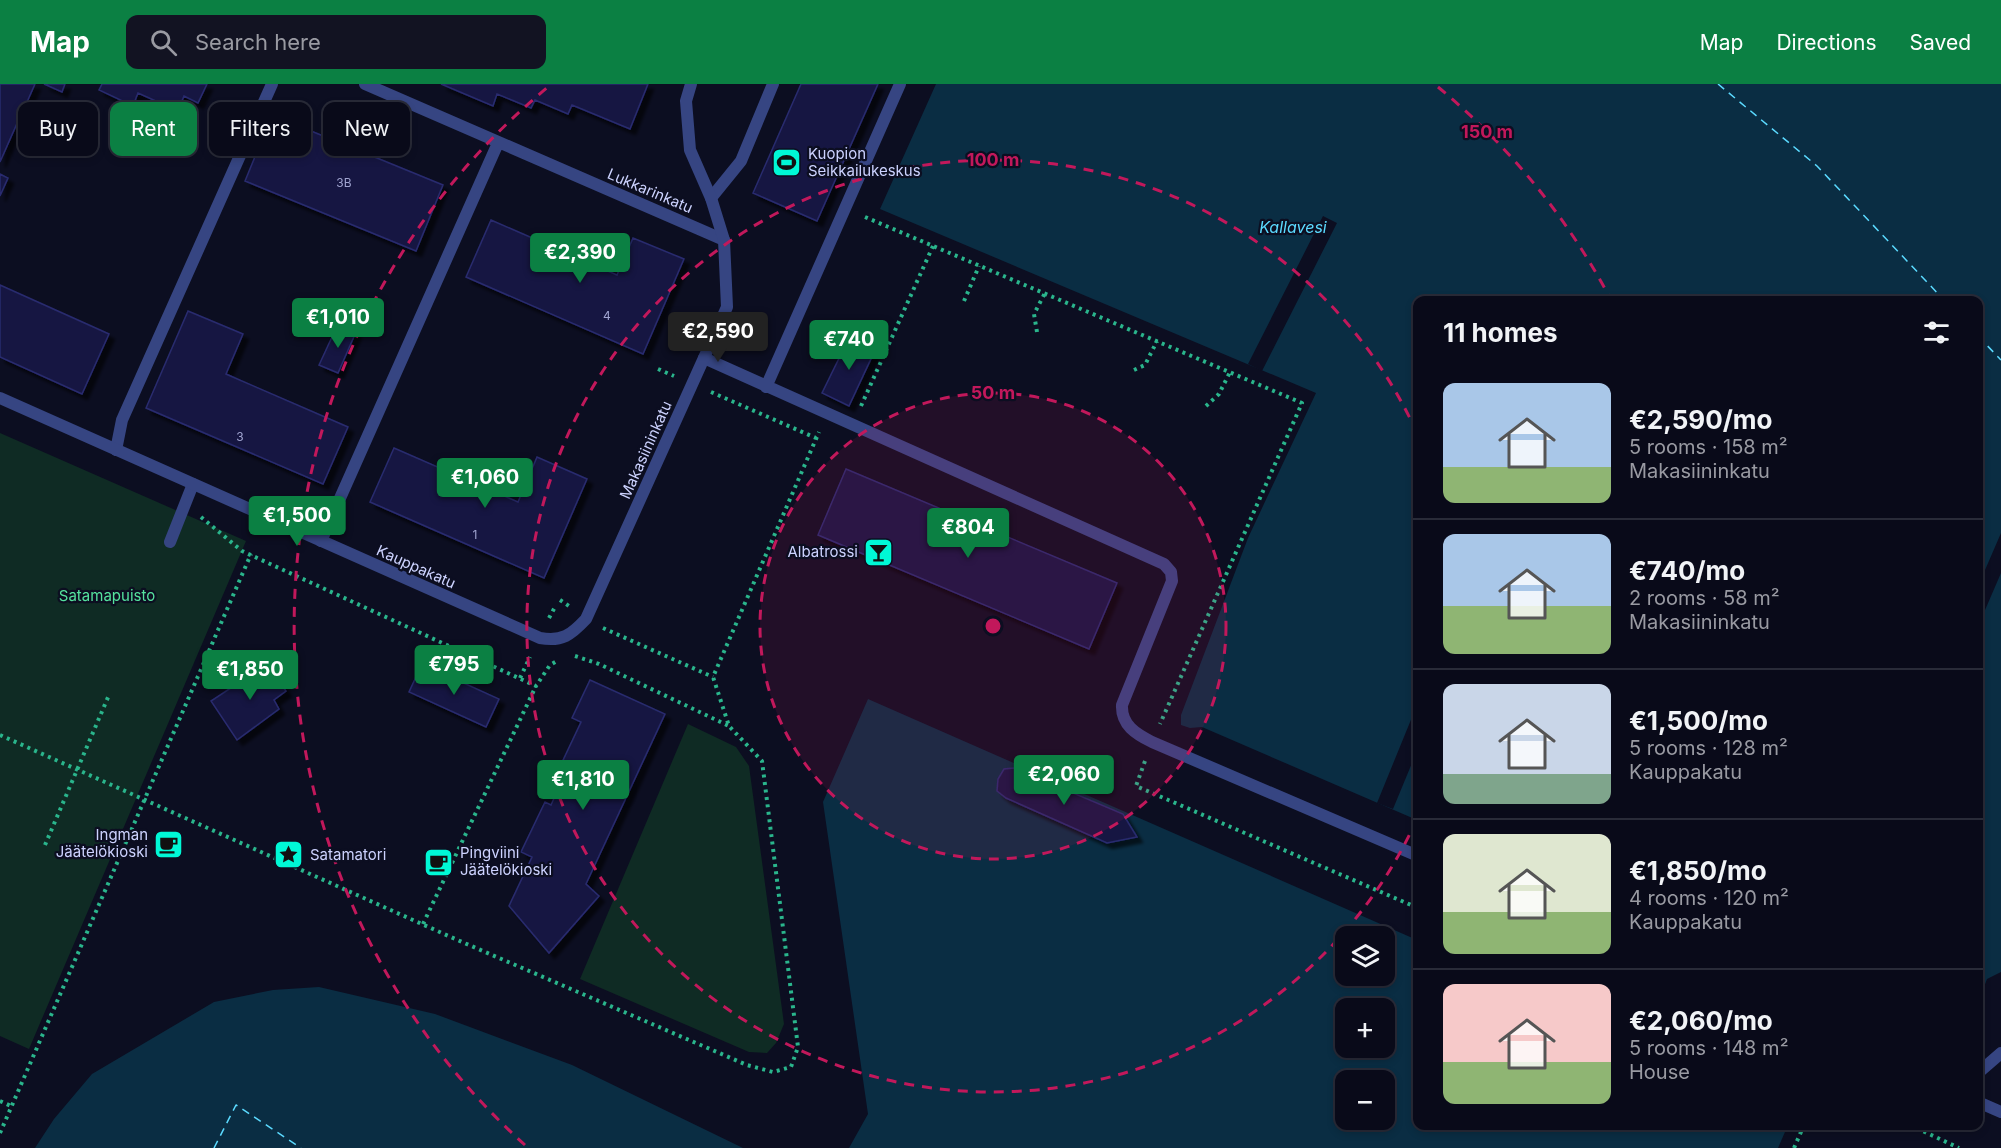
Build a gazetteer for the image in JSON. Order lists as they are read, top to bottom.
{
  "streets": {
    "street": ["Lukkarinkatu", "Makasiininkatu", "Kauppakatu"]
  },
  "crossings": [
    ["Lukkarinkatu", "Makasiininkatu"],
    ["Makasiininkatu", "Kauppakatu"]
  ],
  "water": ["Kallavesi"],
  "parks": ["Satamapuisto"],
  "places": {
    "sports": ["Kuopion Seikkailukeskus"],
    "bar": ["Albatrossi"],
    "cafe": ["Ingman Jäätelökioski", "Pingviini Jäätelökioski"],
    "place": ["Satamatori"]
  },
  "house_numbers": [
    "3B",
    "4",
    "3",
    "1"
  ],
  "page": {
    "header": "Map",
    "search": "Search here",
    "nav": ["Map", "Directions", "Saved"],
    "chip": [
      "Buy",
      "Rent",
      "Filters",
      "New"
    ],
    "price": [
      "€2,390",
      "€1,010",
      "€2,590",
      "€740",
      "€1,060",
      "€1,500",
      "€804",
      "€795",
      "€1,850",
      "€2,060",
      "€1,810"
    ],
    "heading": "11 homes",
    "list": [
      {
        "name": "€2,590/mo",
        "note": "5 rooms · 158 m² · Makasiininkatu"
      },
      {
        "name": "€740/mo",
        "note": "2 rooms · 58 m² · Makasiininkatu"
      },
      {
        "name": "€1,500/mo",
        "note": "5 rooms · 128 m² · Kauppakatu"
      },
      {
        "name": "€1,850/mo",
        "note": "4 rooms · 120 m² · Kauppakatu"
      },
      {
        "name": "€2,060/mo",
        "note": "5 rooms · 148 m² · House"
      }
    ],
    "map_buttons": ["+", "−"]
  },
  "rings": ["150 m", "100 m", "50 m"]
}
